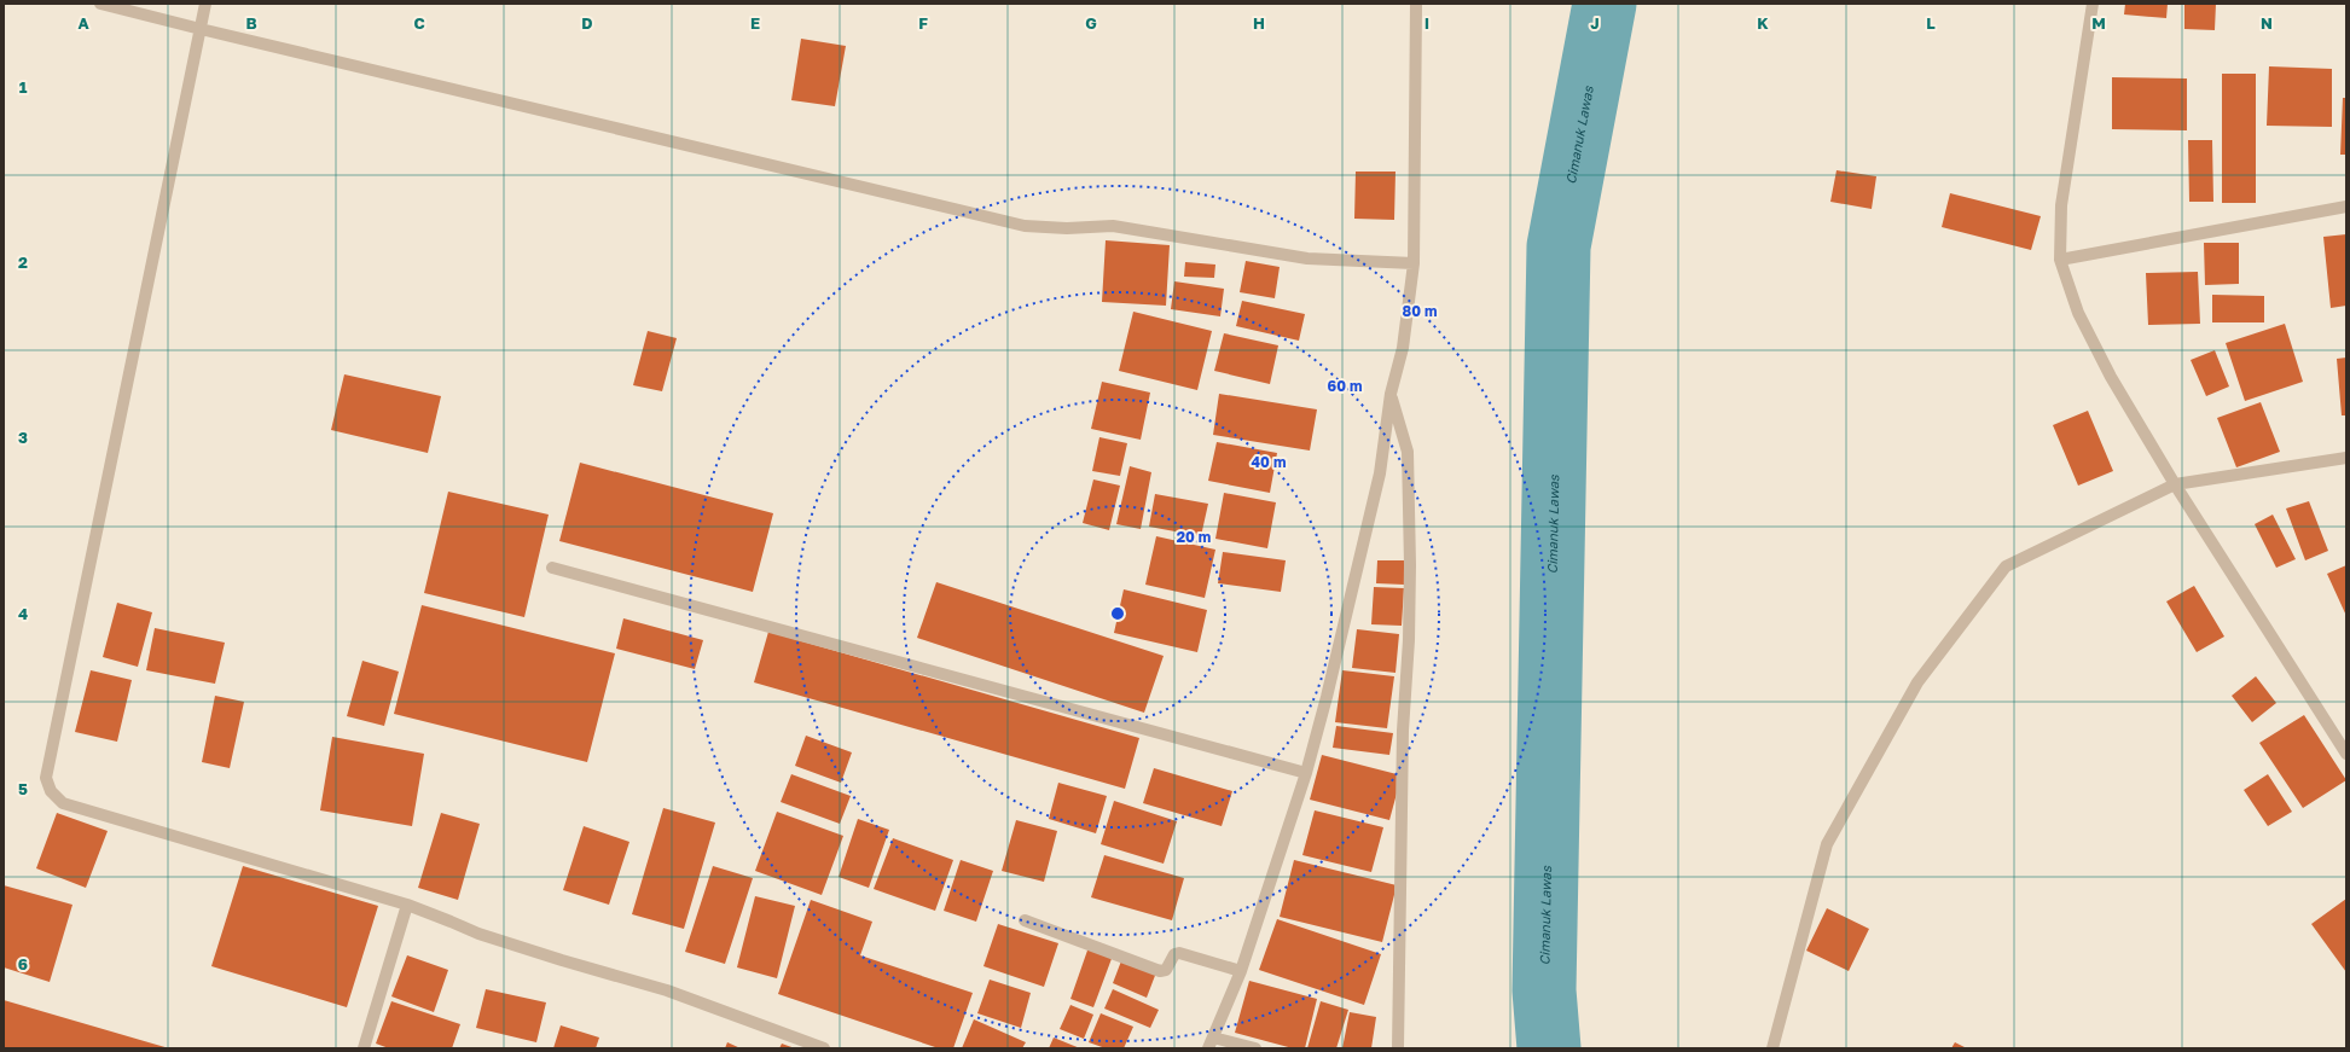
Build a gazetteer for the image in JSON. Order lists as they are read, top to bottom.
{
  "water": ["Cimanuk Lawas"],
  "grid": {
    "columns": [
      "A",
      "B",
      "C",
      "D",
      "E",
      "F",
      "G",
      "H",
      "I",
      "J",
      "K",
      "L",
      "M",
      "N"
    ],
    "rows": [
      "1",
      "2",
      "3",
      "4",
      "5",
      "6"
    ]
  },
  "rings": [
    "80 m",
    "60 m",
    "40 m",
    "20 m"
  ]
}
